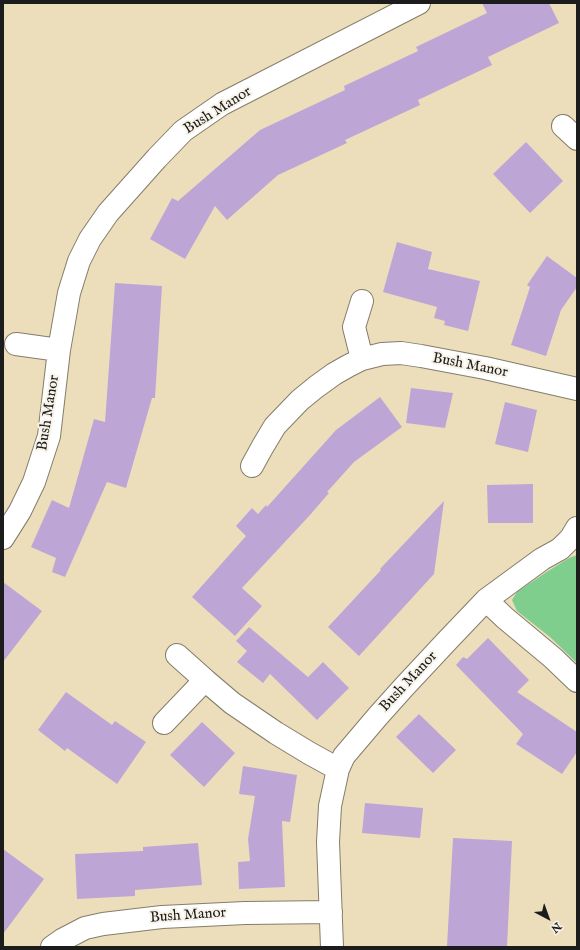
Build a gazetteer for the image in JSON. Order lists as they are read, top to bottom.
{
  "streets": {
    "street": ["Bush Manor"]
  },
  "north": "bottom right"
}
